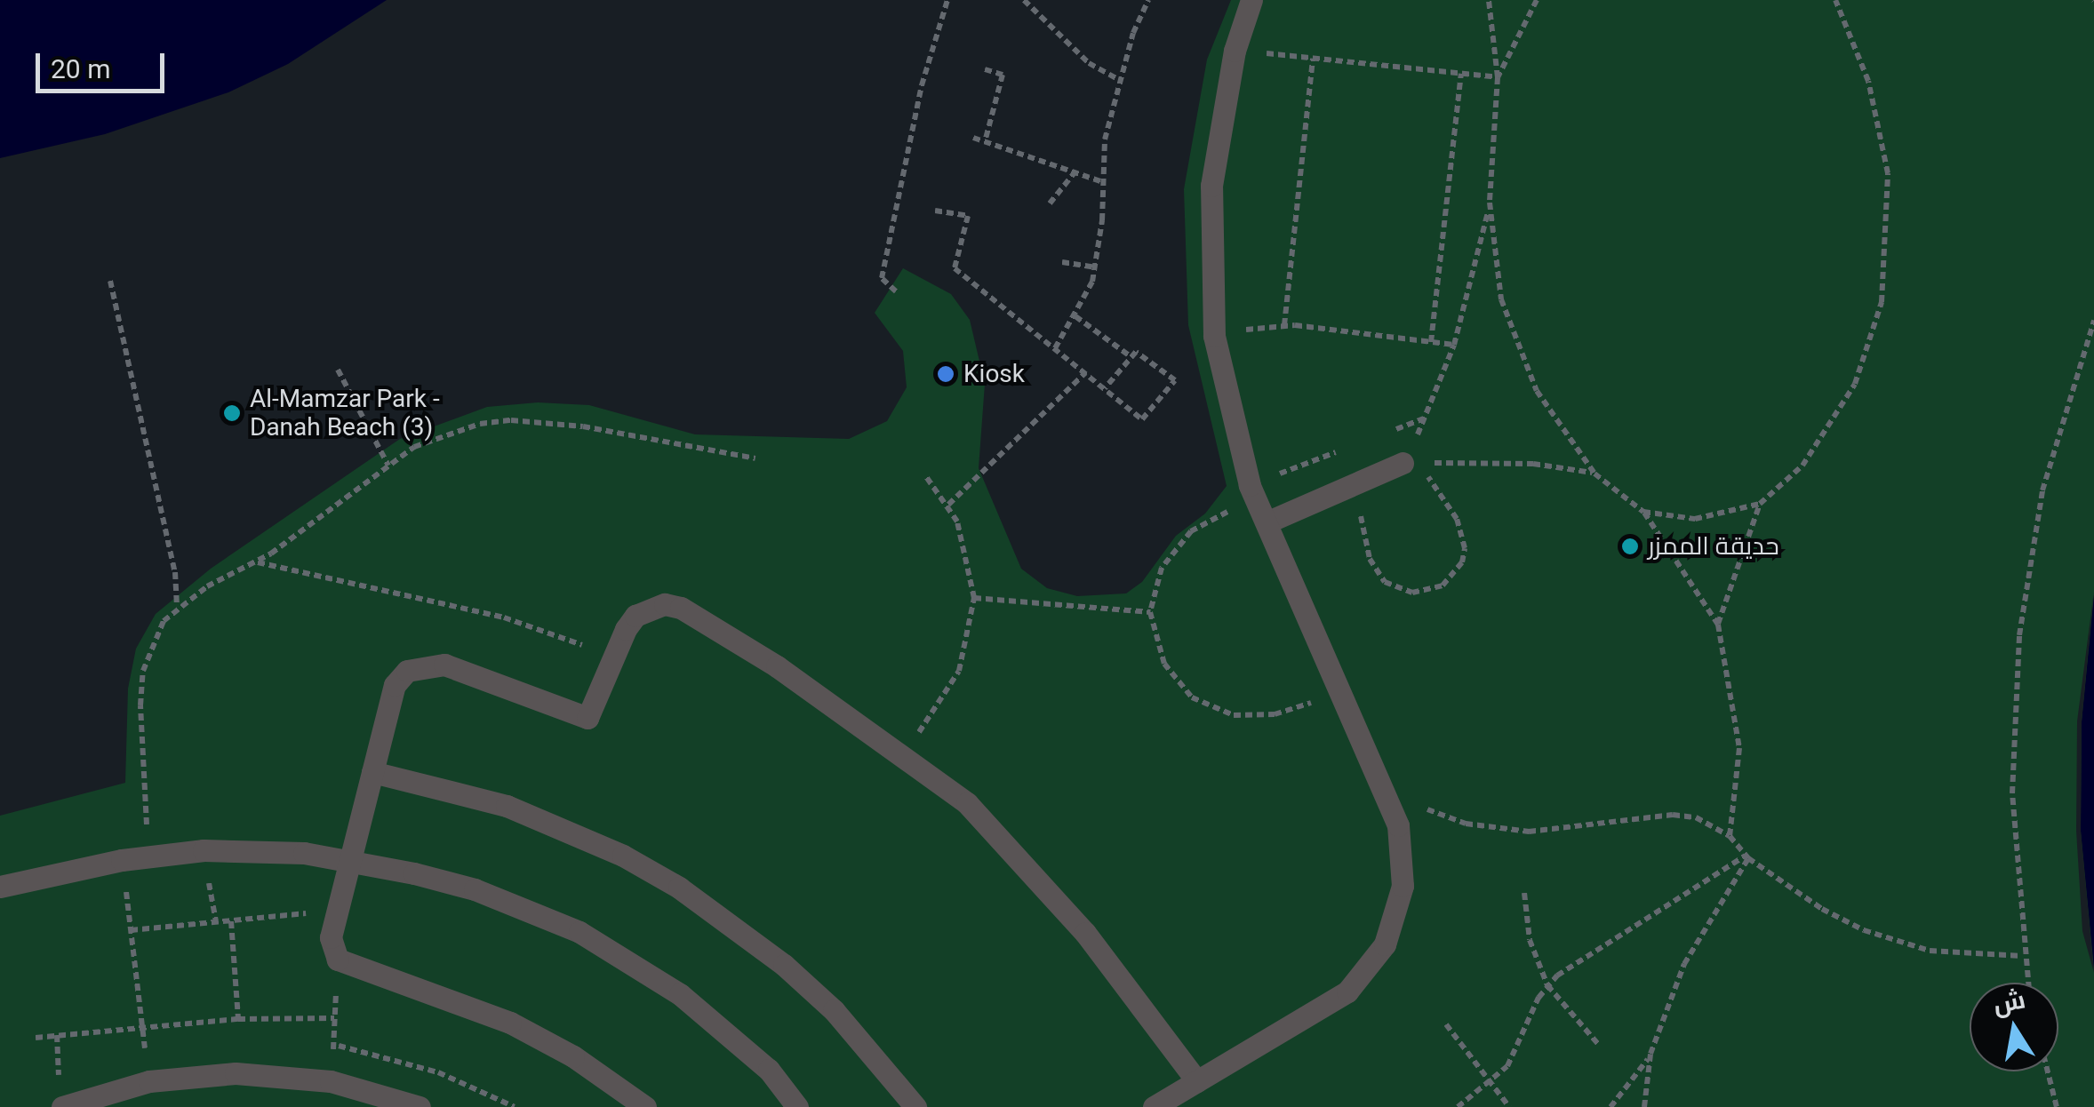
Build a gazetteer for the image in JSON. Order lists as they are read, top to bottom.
{
  "places": ["Kiosk", "Al-Mamzar Park - Danah Beach (3)", "حديقة الممزر"],
  "scale_bar": "20 m",
  "north": "top"
}
